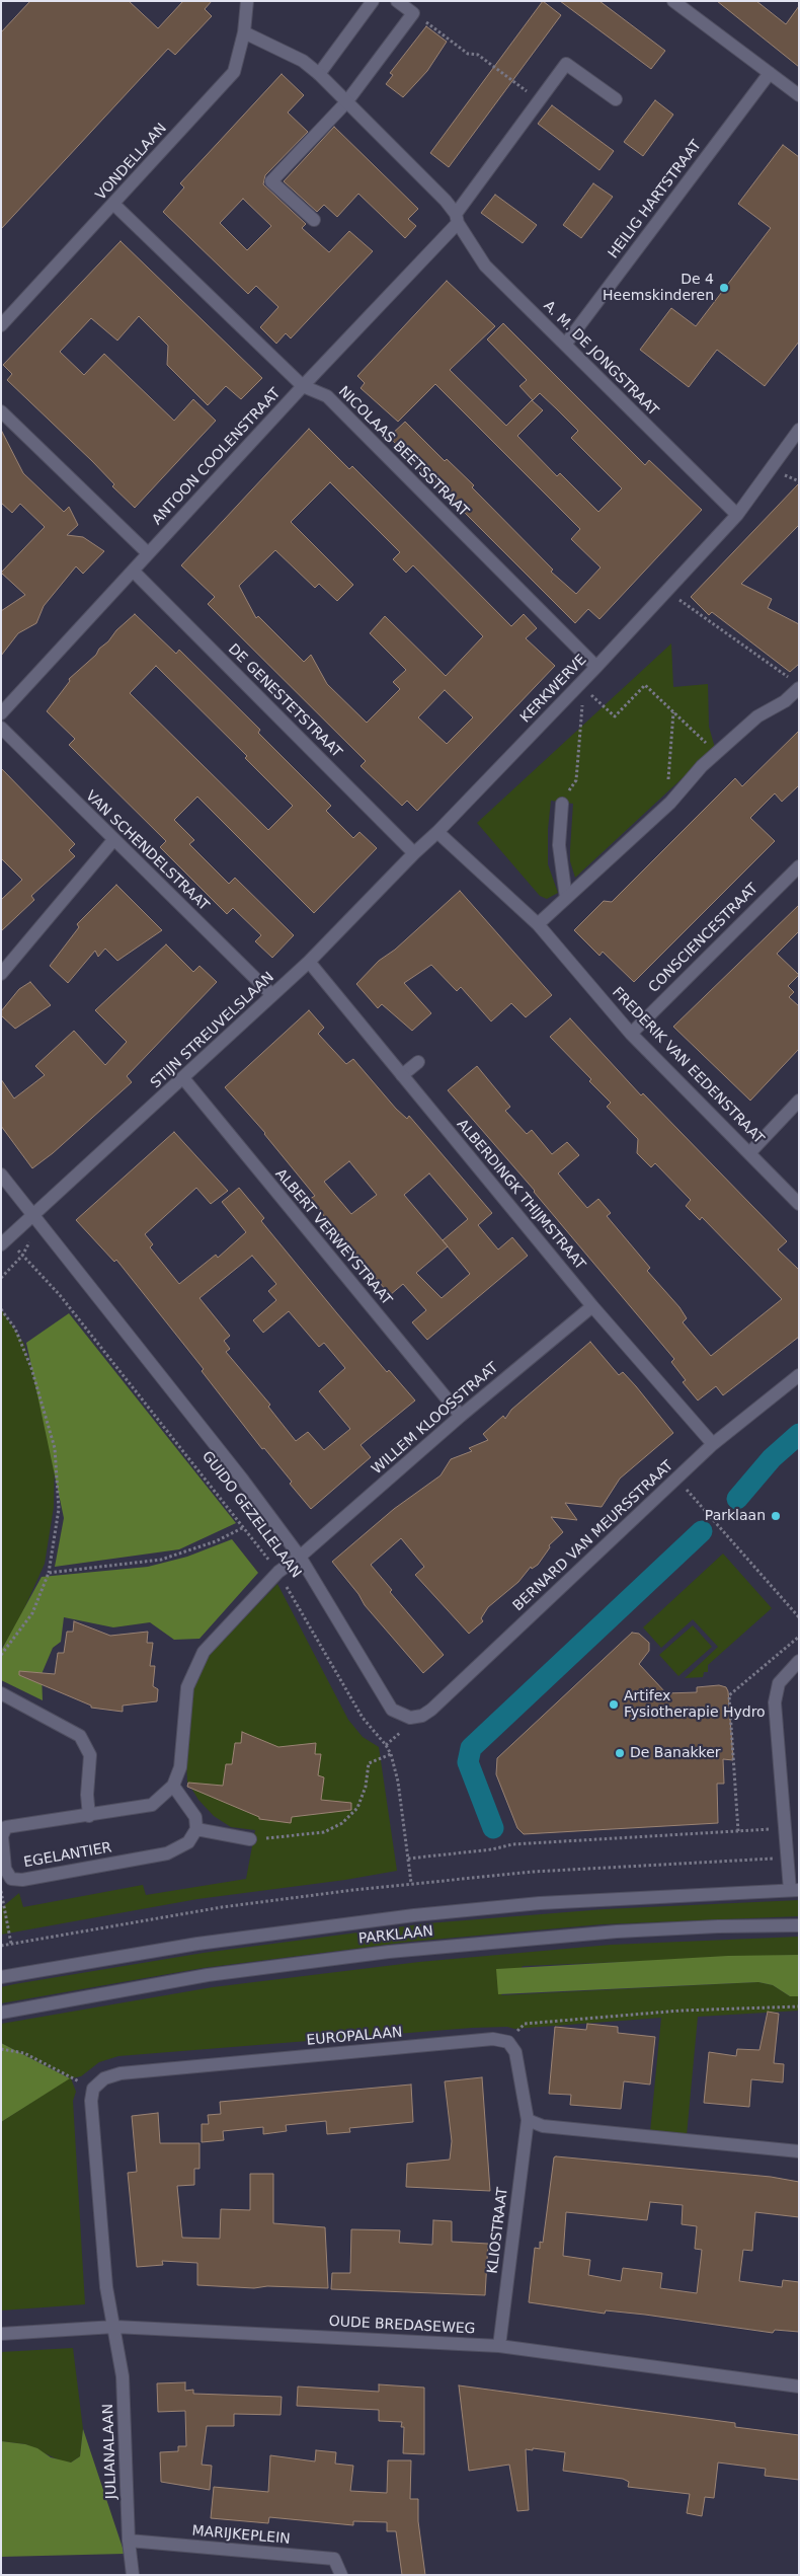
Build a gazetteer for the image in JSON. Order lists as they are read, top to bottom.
{
  "streets": {
    "street": [
      "VONDELLAAN",
      "HEILIG HARTSTRAAT",
      "A. M. DE JONGSTRAAT",
      "NICOLAAS BEETSSTRAAT",
      "ANTOON COOLENSTRAAT",
      "KERKWERVE",
      "DE GENESTETSTRAAT",
      "VAN SCHENDELSTRAAT",
      "CONSCIENCESTRAAT",
      "STIJN STREUVELSLAAN",
      "FREDERIK VAN EEDENSTRAAT",
      "ALBERDINGK THIJMSTRAAT",
      "ALBERT VERWEYSTRAAT",
      "WILLEM KLOOSSTRAAT",
      "GUIDO GEZELLELAAN",
      "BERNARD VAN MEURSSTRAAT",
      "EGELANTIER",
      "PARKLAAN",
      "EUROPALAAN",
      "KLIOSTRAAT",
      "OUDE BREDASEWEG",
      "JULIANALAAN",
      "MARIJKEPLEIN"
    ]
  },
  "crossings": [
    ["VONDELLAAN", "A. M. DE JONGSTRAAT"],
    ["VONDELLAAN", "NICOLAAS BEETSSTRAAT"],
    ["HEILIG HARTSTRAAT", "A. M. DE JONGSTRAAT"],
    ["A. M. DE JONGSTRAAT", "ANTOON COOLENSTRAAT"],
    ["A. M. DE JONGSTRAAT", "KERKWERVE"],
    ["NICOLAAS BEETSSTRAAT", "ANTOON COOLENSTRAAT"],
    ["NICOLAAS BEETSSTRAAT", "KERKWERVE"],
    ["ANTOON COOLENSTRAAT", "DE GENESTETSTRAAT"],
    ["KERKWERVE", "STIJN STREUVELSLAAN"],
    ["DE GENESTETSTRAAT", "STIJN STREUVELSLAAN"],
    ["VAN SCHENDELSTRAAT", "STIJN STREUVELSLAAN"],
    ["CONSCIENCESTRAAT", "FREDERIK VAN EEDENSTRAAT"],
    ["STIJN STREUVELSLAAN", "ALBERDINGK THIJMSTRAAT"],
    ["STIJN STREUVELSLAAN", "ALBERT VERWEYSTRAAT"],
    ["STIJN STREUVELSLAAN", "GUIDO GEZELLELAAN"],
    ["ALBERDINGK THIJMSTRAAT", "WILLEM KLOOSSTRAAT"],
    ["ALBERDINGK THIJMSTRAAT", "BERNARD VAN MEURSSTRAAT"],
    ["ALBERT VERWEYSTRAAT", "WILLEM KLOOSSTRAAT"],
    ["WILLEM KLOOSSTRAAT", "GUIDO GEZELLELAAN"],
    ["GUIDO GEZELLELAAN", "BERNARD VAN MEURSSTRAAT"],
    ["KLIOSTRAAT", "OUDE BREDASEWEG"],
    ["OUDE BREDASEWEG", "JULIANALAAN"],
    ["JULIANALAAN", "MARIJKEPLEIN"]
  ],
  "places": [
    "De 4 Heemskinderen",
    "Parklaan",
    "Artifex Fysiotherapie Hydro",
    "De Banakker"
  ]
}
